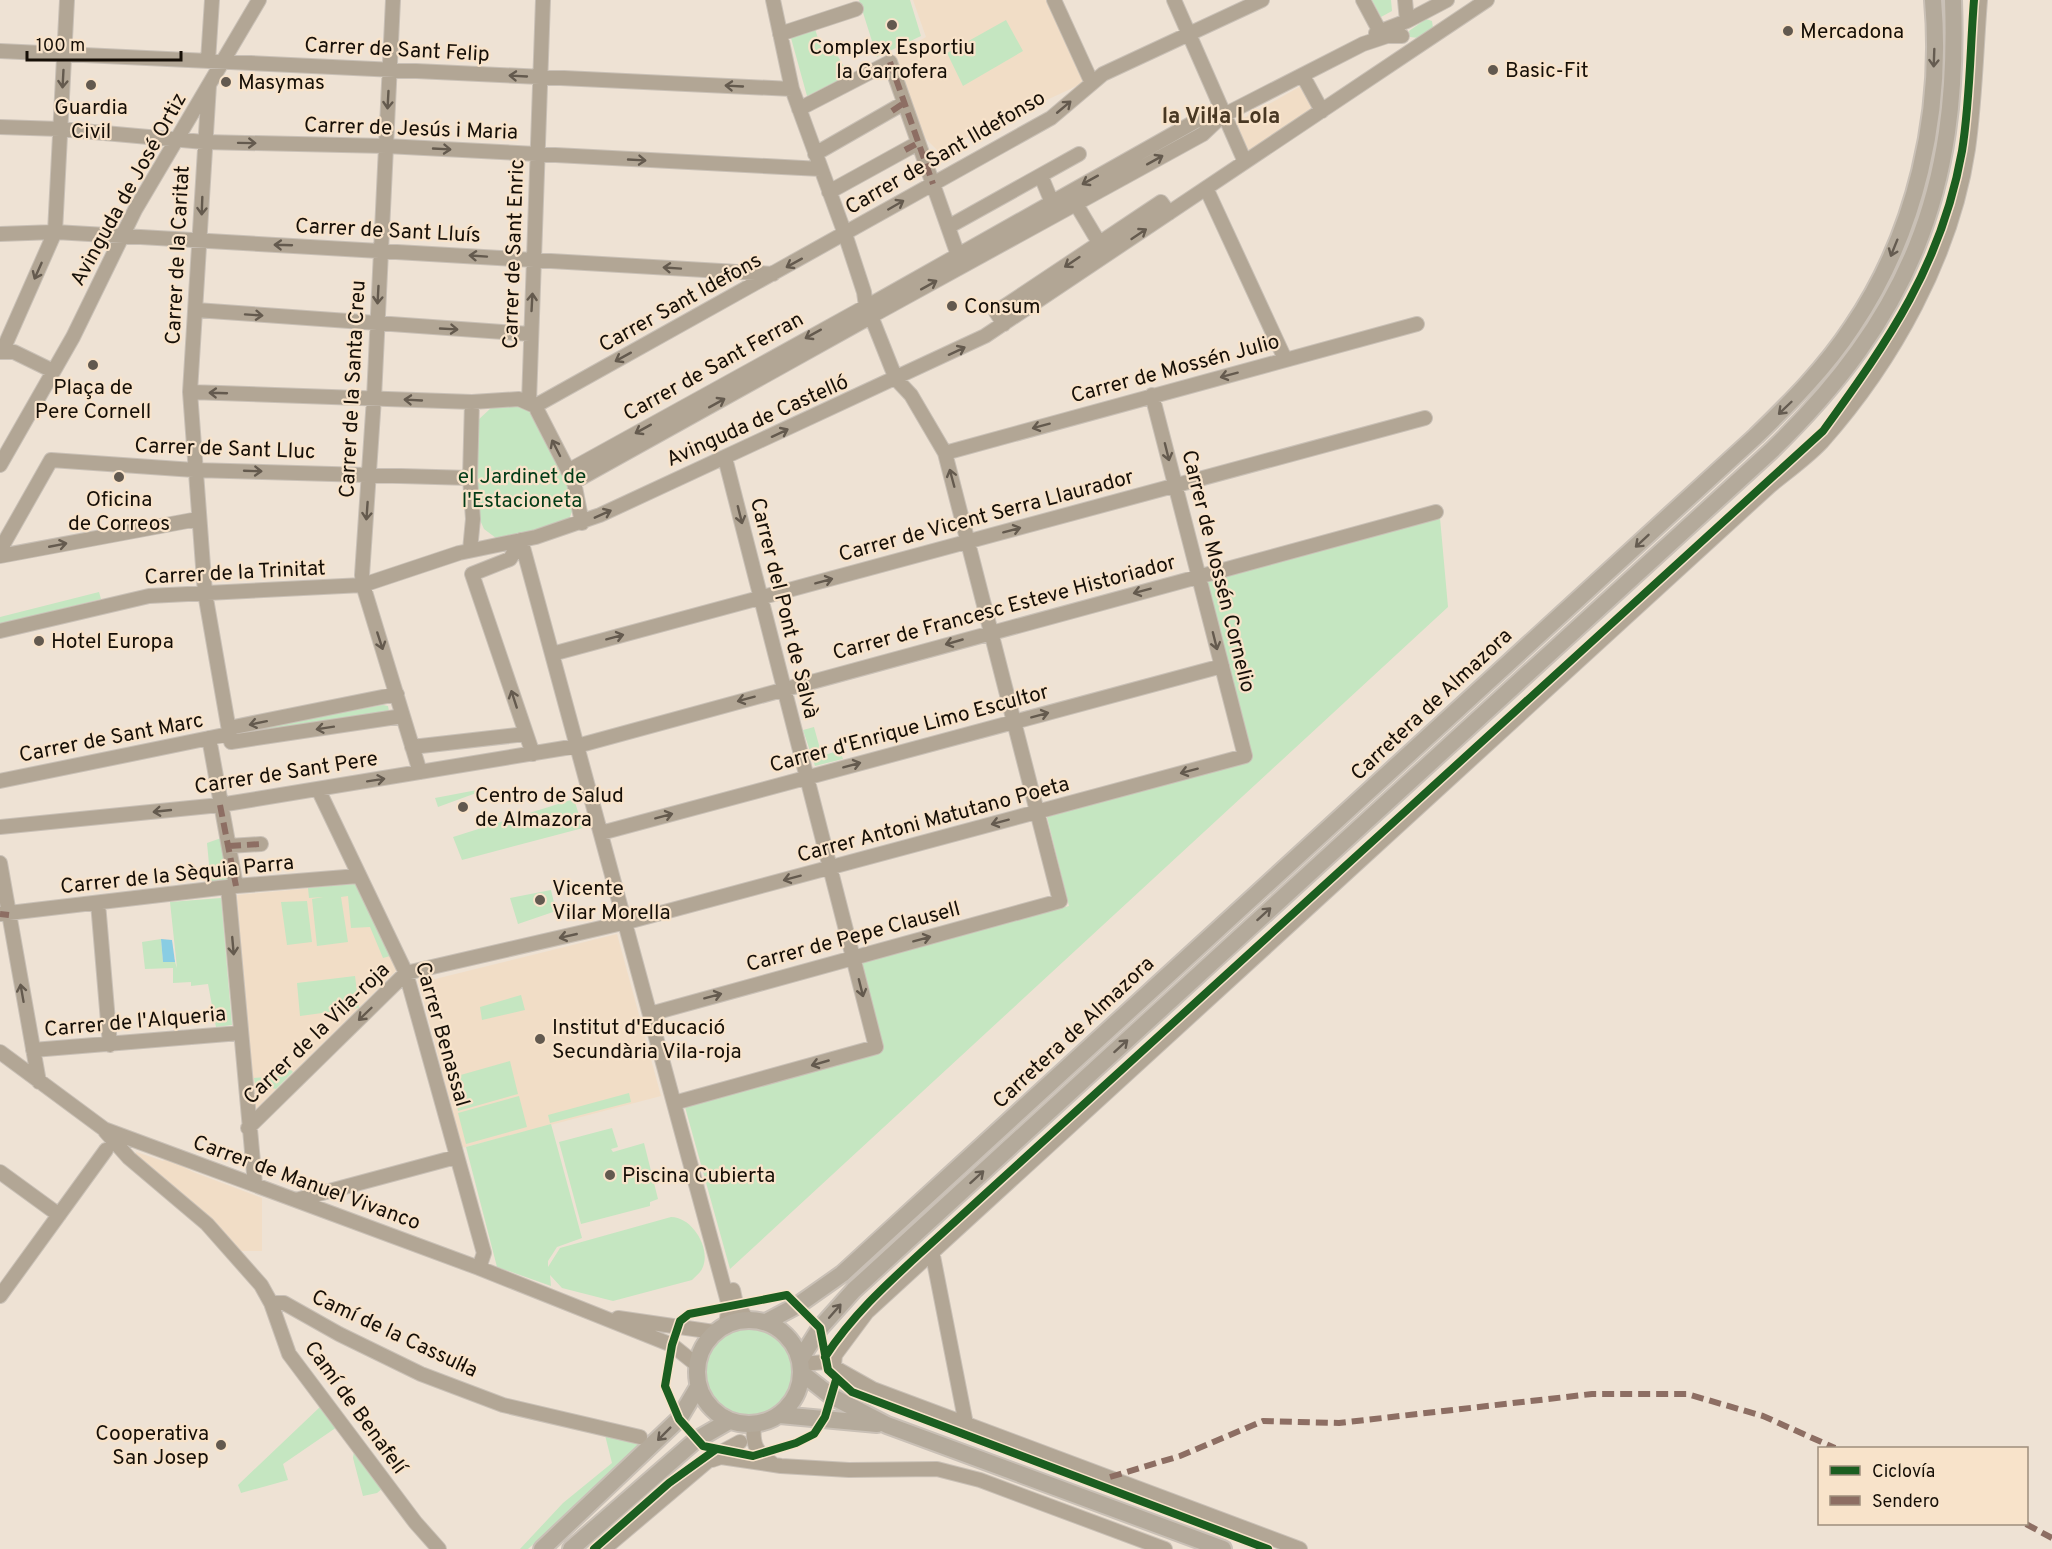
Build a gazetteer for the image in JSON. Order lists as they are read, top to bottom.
{
  "streets": {
    "main road": ["Carretera de Almazora"],
    "street": [
      "Carrer de Sant Felip",
      "Carrer de Jesús i Maria",
      "Carrer de Sant Ildefonso",
      "Avinguda de José Ortiz",
      "Carrer de Sant Lluís",
      "Carrer de Sant Enric",
      "Carrer de la Caritat",
      "Carrer Sant Idefons",
      "Carrer de Sant Ferran",
      "Carrer de Mossén Julio",
      "Carrer de la Santa Creu",
      "Avinguda de Castelló",
      "Carrer de Sant Lluc",
      "Carrer de Vicent Serra Llaurador",
      "Carrer de Mossén Cornelio",
      "Carrer de la Trinitat",
      "Carrer de Francesc Esteve Historiador",
      "Carrer del Pont de Salvà",
      "Carrer d'Enrique Limo Escultor",
      "Carrer de Sant Marc",
      "Carrer de Sant Pere",
      "Carrer Antoni Matutano Poeta",
      "Carrer de la Sèquia Parra",
      "Carrer de Pepe Clausell",
      "Carrer de l'Alqueria",
      "Carrer de la Vila-roja",
      "Carrer Benassal",
      "Carrer de Manuel Vivanco",
      "Camí de la Cassul·la",
      "Camí de Benafelí"
    ]
  },
  "crossings": [
    ["Carrer de Sant Felip", "Avinguda de José Ortiz"],
    ["Carrer de Sant Felip", "Carrer de Sant Enric"],
    ["Carrer de Sant Felip", "Carrer de la Santa Creu"],
    ["Carrer de Jesús i Maria", "Avinguda de José Ortiz"],
    ["Carrer de Jesús i Maria", "Carrer de Sant Enric"],
    ["Carrer de Jesús i Maria", "Carrer de la Caritat"],
    ["Carrer de Jesús i Maria", "Carrer de la Santa Creu"],
    ["Carrer de Sant Ildefonso", "Carrer Sant Idefons"],
    ["Avinguda de José Ortiz", "Carrer de Sant Lluís"],
    ["Avinguda de José Ortiz", "Carrer de la Caritat"],
    ["Carrer de Sant Lluís", "Carrer de Sant Enric"],
    ["Carrer de Sant Lluís", "Carrer de la Caritat"],
    ["Carrer de Sant Lluís", "Carrer Sant Idefons"],
    ["Carrer de Sant Lluís", "Carrer de la Santa Creu"],
    ["Carrer de Sant Enric", "Carrer Sant Idefons"],
    ["Carrer de la Caritat", "Carrer de Sant Lluc"],
    ["Carrer de la Caritat", "Carrer de la Trinitat"],
    ["Carrer de la Caritat", "Carrer de Sant Marc"],
    ["Carrer de Sant Ferran", "Avinguda de Castelló"],
    ["Carrer de Mossén Julio", "Carrer de Mossén Cornelio"],
    ["Carrer de la Santa Creu", "Carrer de Sant Lluc"],
    ["Carrer de la Santa Creu", "Carrer de la Trinitat"],
    ["Carrer de la Santa Creu", "Carrer de Sant Marc"],
    ["Carrer de la Santa Creu", "Carrer de Sant Pere"],
    ["Avinguda de Castelló", "Carrer de la Trinitat"],
    ["Avinguda de Castelló", "Carrer del Pont de Salvà"],
    ["Carrer de Vicent Serra Llaurador", "Carrer de Mossén Cornelio"],
    ["Carrer de Vicent Serra Llaurador", "Carrer del Pont de Salvà"],
    ["Carrer de Mossén Cornelio", "Carrer de Francesc Esteve Historiador"],
    ["Carrer de Mossén Cornelio", "Carrer d'Enrique Limo Escultor"],
    ["Carrer de Mossén Cornelio", "Carrer Antoni Matutano Poeta"],
    ["Carrer de Francesc Esteve Historiador", "Carrer del Pont de Salvà"],
    ["Carrer de Francesc Esteve Historiador", "Carrer de Sant Pere"],
    ["Carrer del Pont de Salvà", "Carrer d'Enrique Limo Escultor"],
    ["Carrer del Pont de Salvà", "Carrer Antoni Matutano Poeta"],
    ["Carrer del Pont de Salvà", "Carrer de Pepe Clausell"],
    ["Carretera de Almazora", "Carrer de Manuel Vivanco"],
    ["Carrer de Sant Pere", "Carrer Benassal"],
    ["Carrer Antoni Matutano Poeta", "Carrer de Pepe Clausell"],
    ["Carrer Antoni Matutano Poeta", "Carrer de la Vila-roja"],
    ["Carrer de la Sèquia Parra", "Carrer Benassal"],
    ["Carrer de la Vila-roja", "Carrer Benassal"],
    ["Carrer Benassal", "Carrer de Manuel Vivanco"],
    ["Carrer de Manuel Vivanco", "Camí de Benafelí"],
    ["Camí de la Cassul·la", "Camí de Benafelí"]
  ],
  "one_way": [
    "Carrer de Sant Felip",
    "Carrer de Jesús i Maria",
    "Carrer Sant Idefons",
    "Carrer de Mossén Julio",
    "Carrer de la Santa Creu",
    "Avinguda de Castelló",
    "Carrer de Vicent Serra Llaurador",
    "Carrer de Mossén Cornelio",
    "Carrer de Francesc Esteve Historiador",
    "Carrer d'Enrique Limo Escultor",
    "Carrer de Sant Marc",
    "Carrer Antoni Matutano Poeta",
    "Carrer de Pepe Clausell",
    "Carrer de la Vila-roja"
  ],
  "districts": ["la Vil·la Lola"],
  "parks": ["el Jardinet de l'Estacioneta"],
  "places": [
    "Complex Esportiu la Garrofera",
    "Mercadona",
    "Basic-Fit",
    "Masymas",
    "Guardia Civil",
    "Consum",
    "Plaça de Pere Cornell",
    "Oficina de Correos",
    "Hotel Europa",
    "Centro de Salud de Almazora",
    "Vicente Vilar Morella",
    "Institut d'Educació Secundària Vila-roja",
    "Piscina Cubierta",
    "Cooperativa San Josep"
  ],
  "legend": ["Ciclovía", "Sendero"],
  "scale_bar": "100 m"
}
